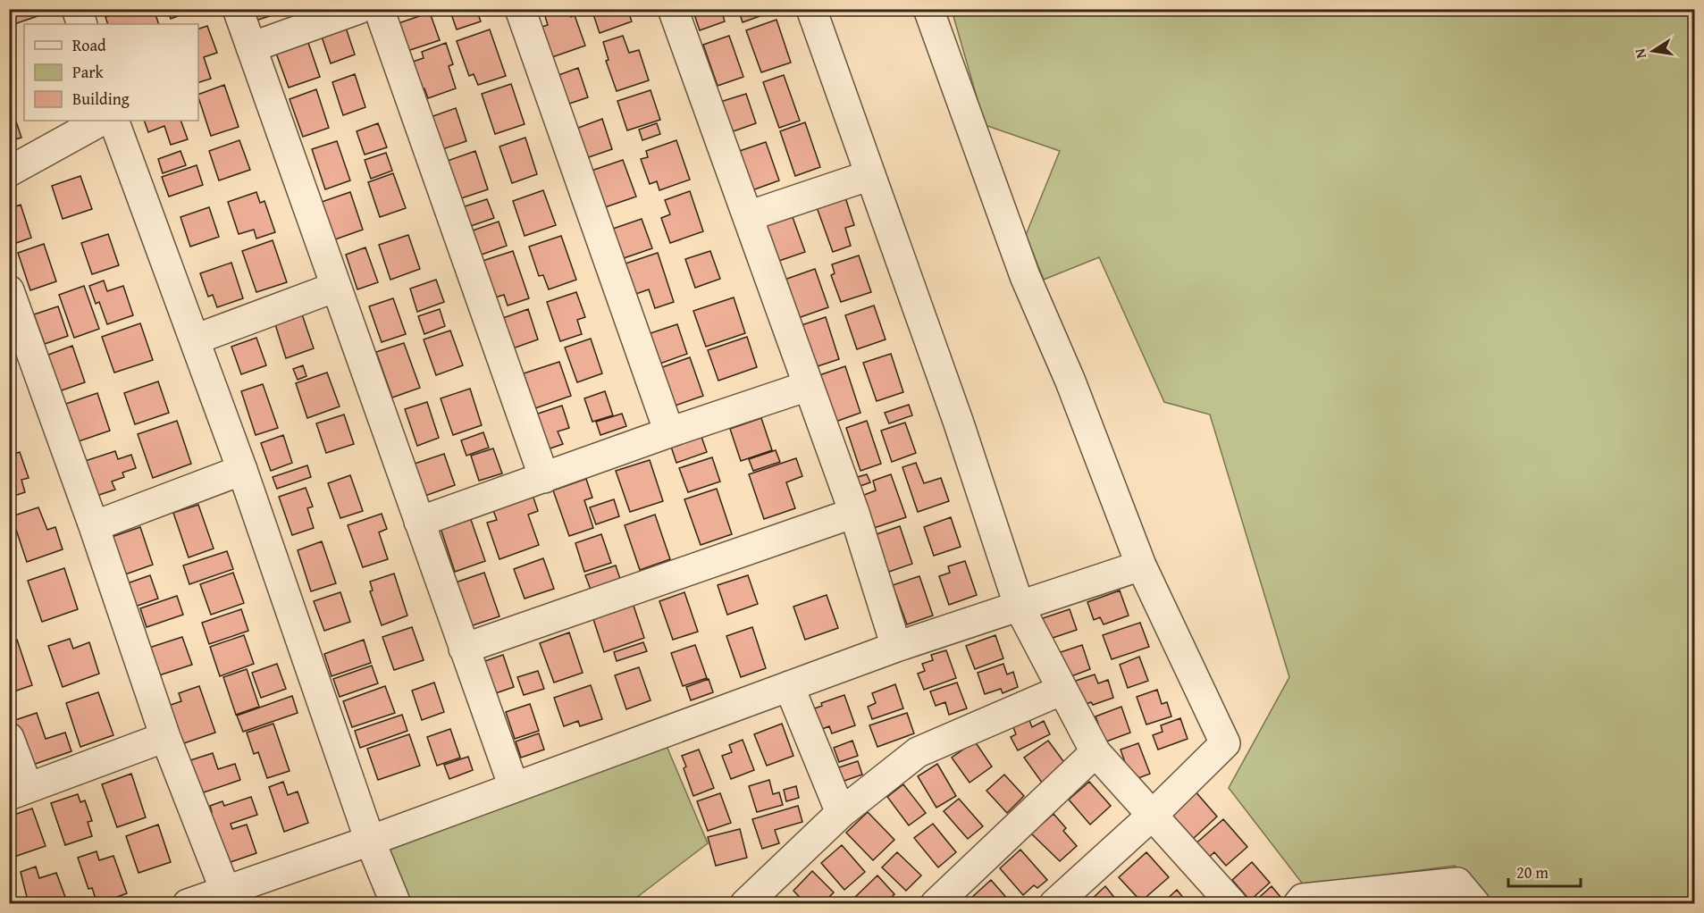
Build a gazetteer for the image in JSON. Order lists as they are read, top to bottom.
{
  "legend": ["Road", "Park", "Building"],
  "scale_bar": "20 m",
  "north": "left"
}
